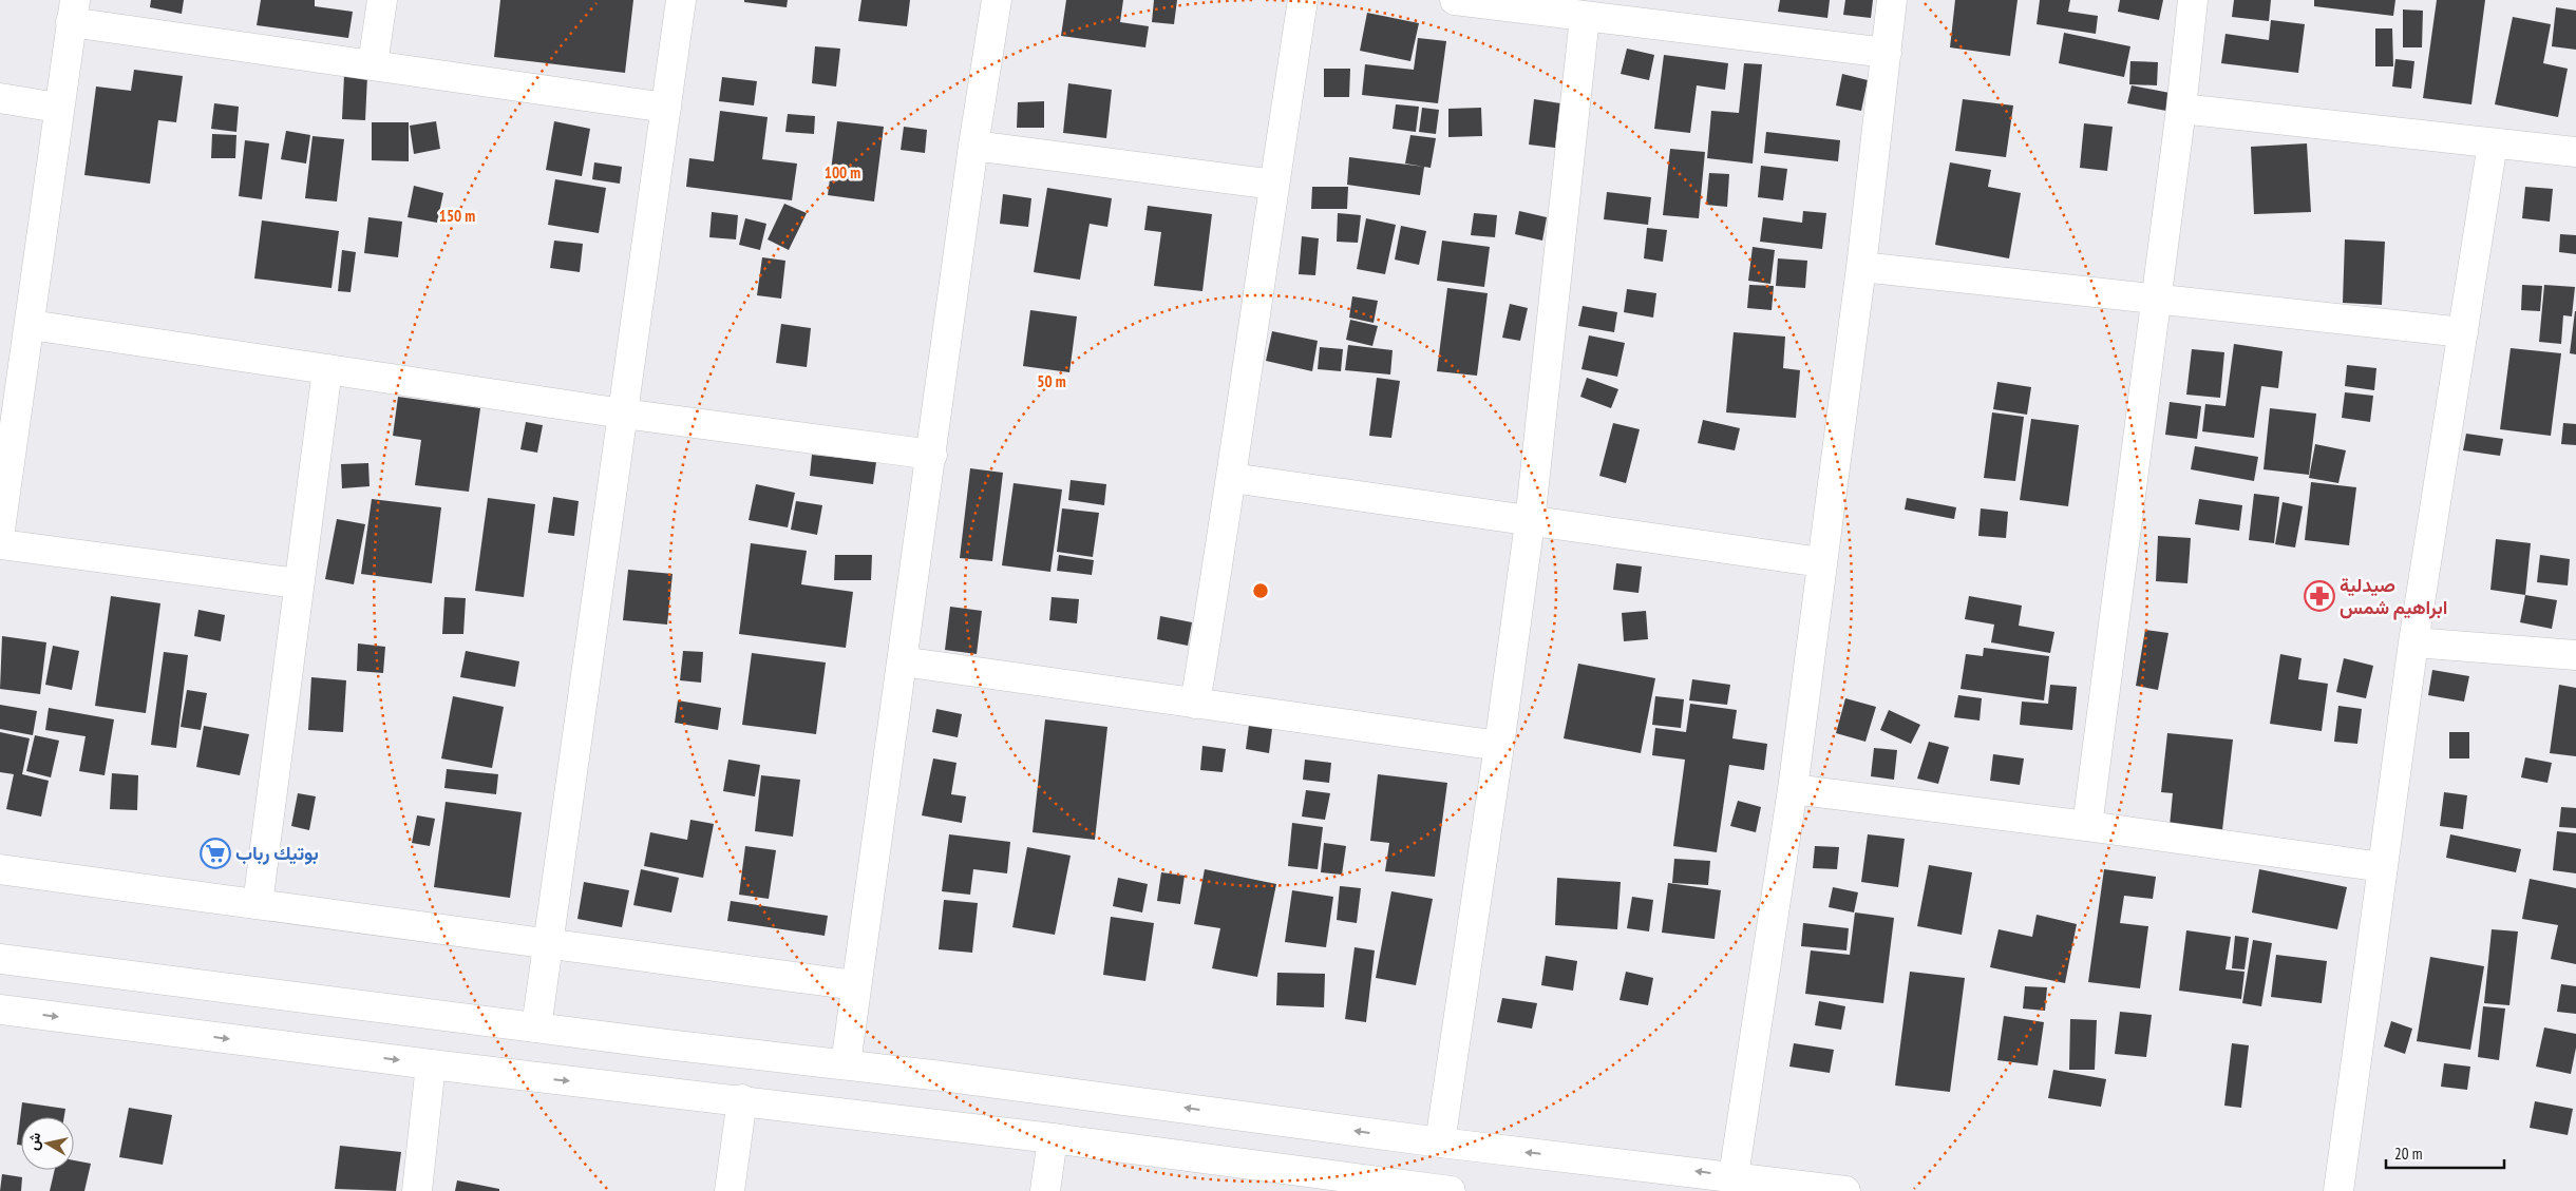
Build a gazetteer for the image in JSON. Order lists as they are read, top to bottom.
{
  "places": {
    "pharmacy": ["صيدلية ابراهيم شمس"],
    "supermarket": ["بوتيك رباب"]
  },
  "scale_bar": "20 m",
  "north": "left",
  "rings": ["100 m", "150 m", "50 m"]
}
